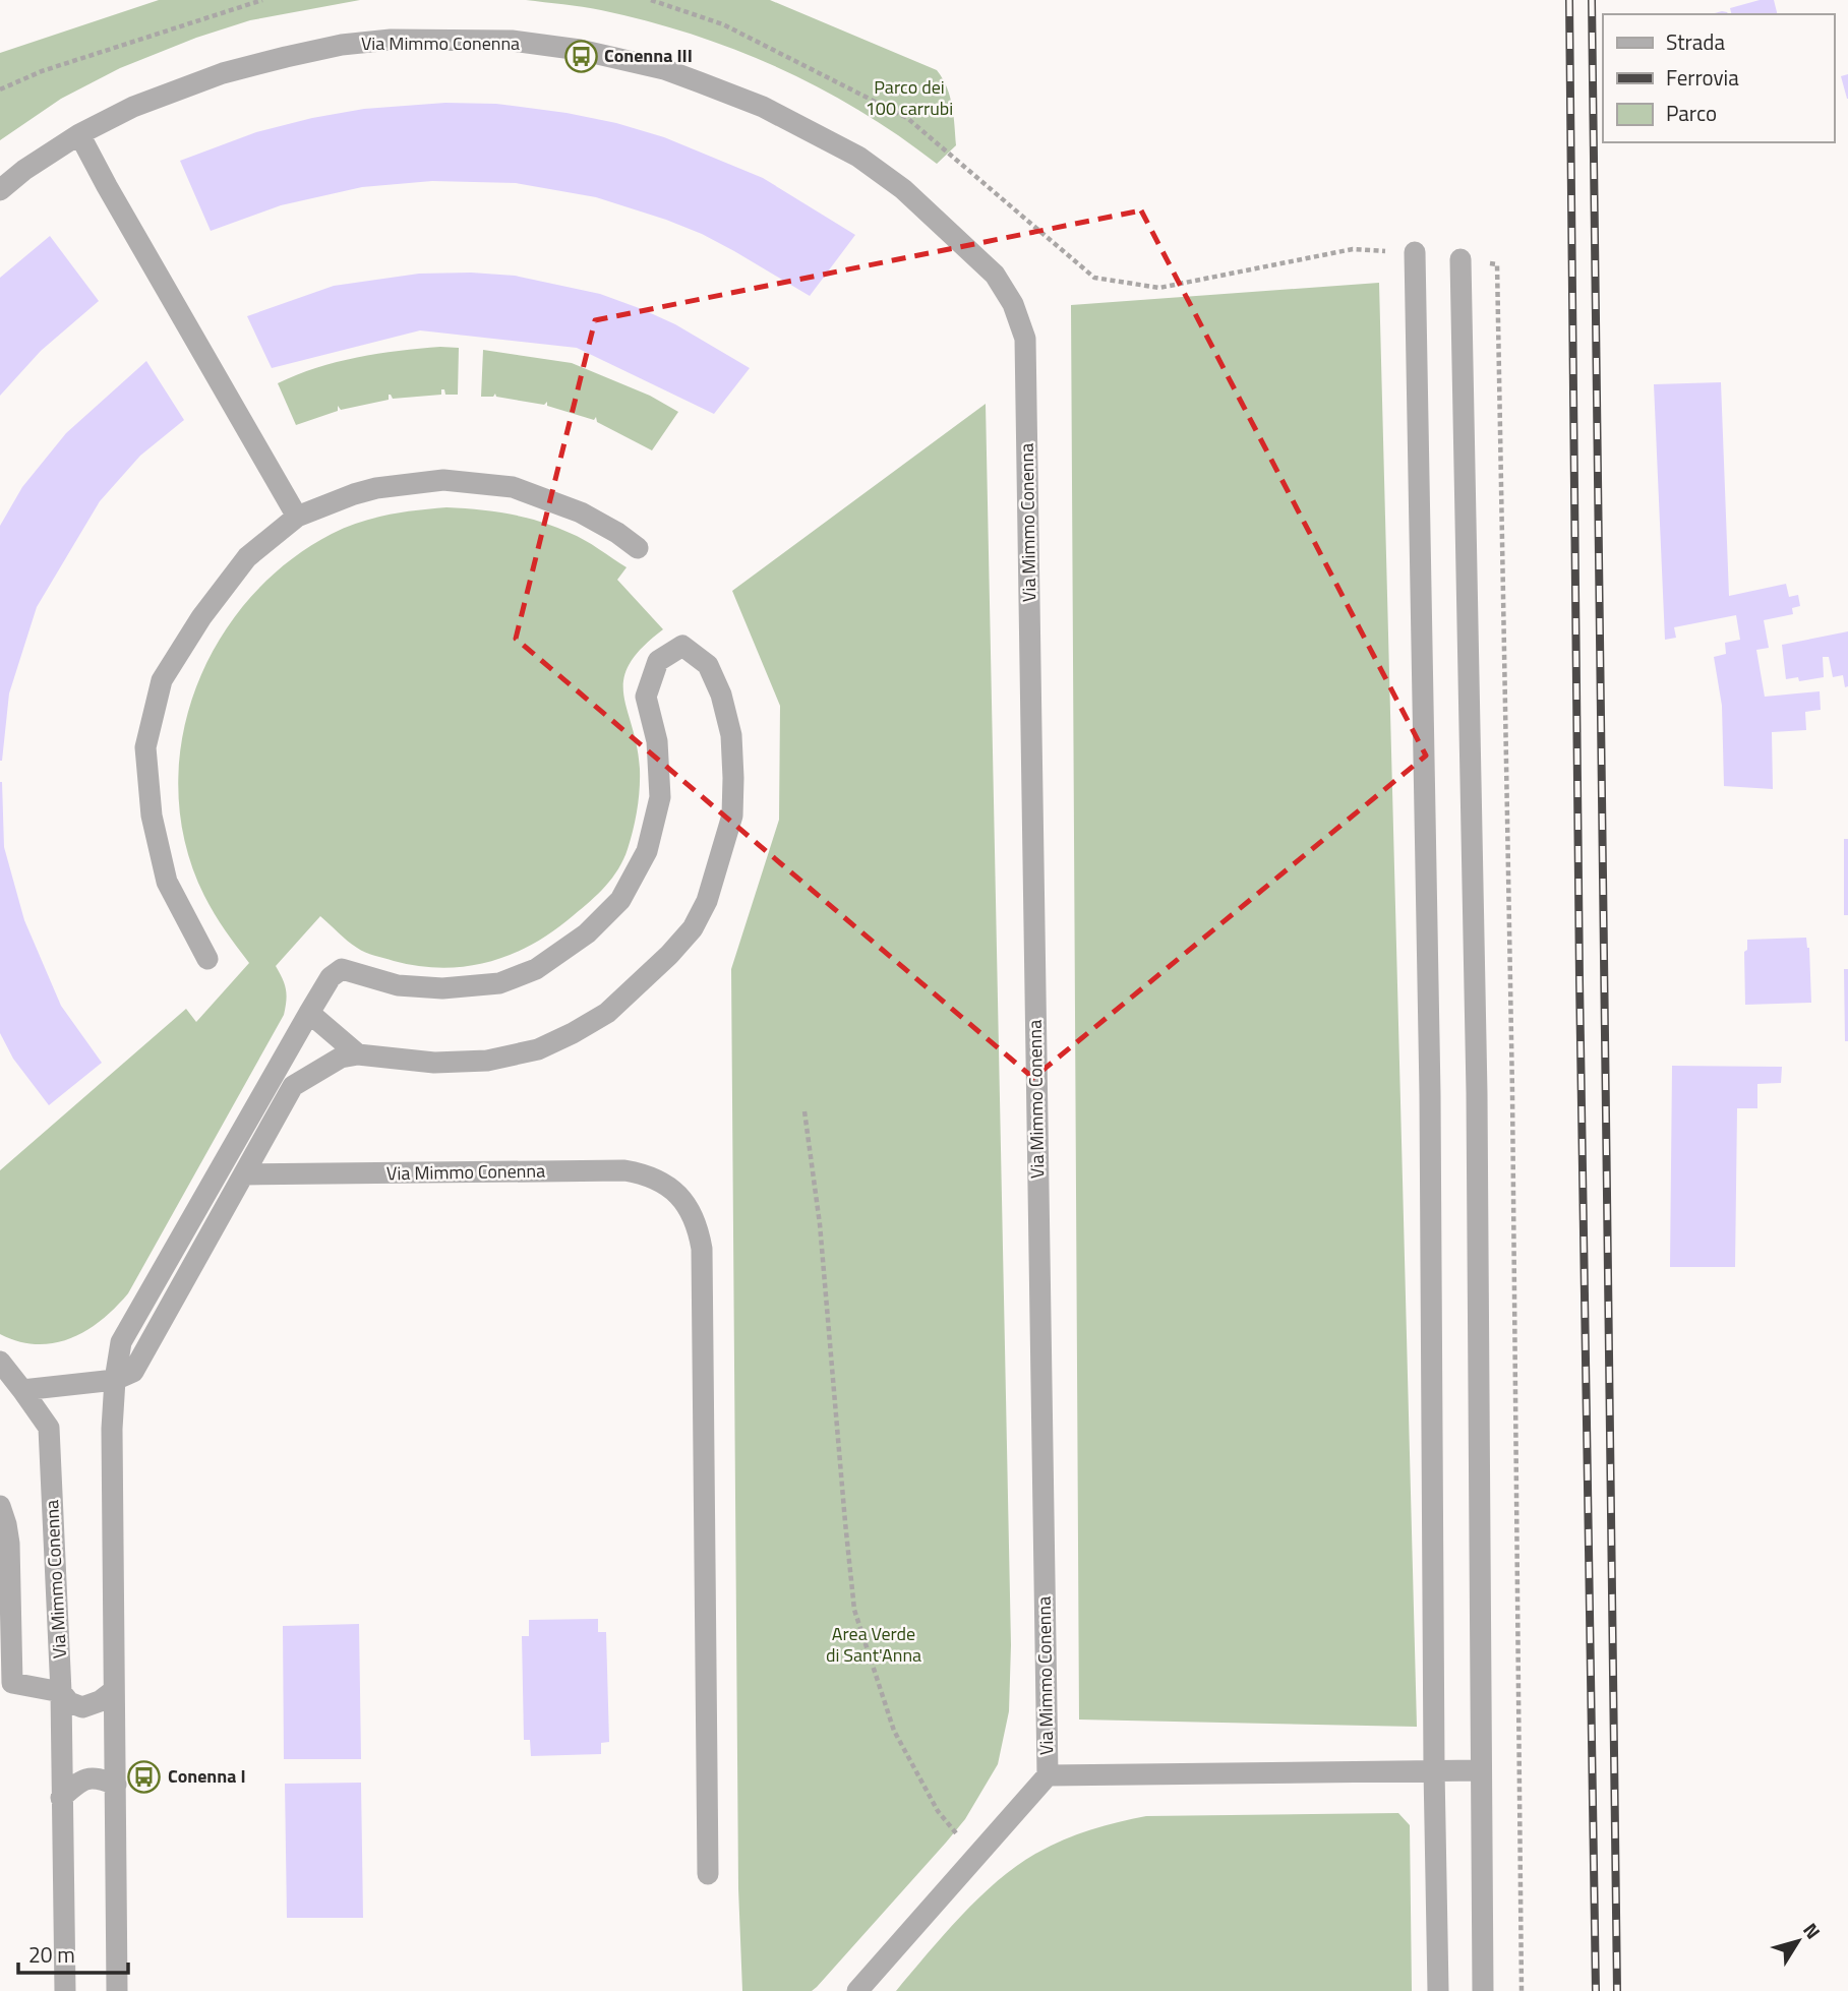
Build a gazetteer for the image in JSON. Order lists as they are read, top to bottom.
{
  "streets": {
    "street": ["Via Mimmo Conenna"]
  },
  "parks": ["Parco dei 100 carrubi", "Area Verde di Sant'Anna"],
  "places": {
    "bus stop": ["Conenna III", "Conenna I"]
  },
  "legend": ["Strada", "Ferrovia", "Parco"],
  "scale_bar": "20 m",
  "north": "top right"
}
